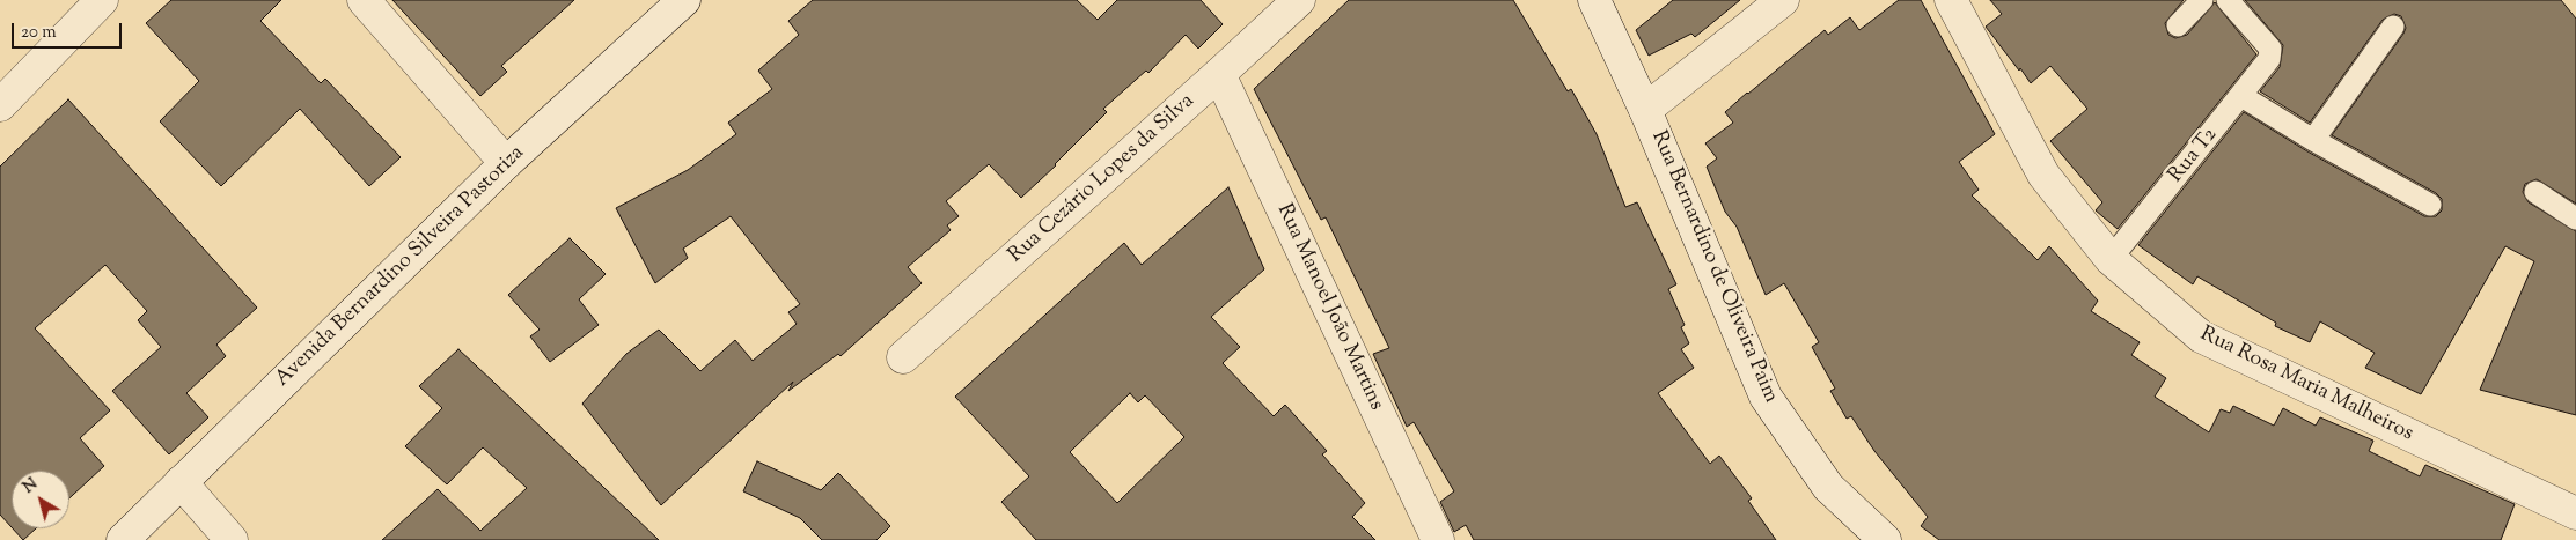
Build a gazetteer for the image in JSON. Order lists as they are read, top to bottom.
{
  "streets": {
    "street": [
      "Rua Cezário Lopes da Silva",
      "Avenida Bernardino Silveira Pastoriza",
      "Rua Bernardino de Oliveira Paim",
      "Rua Manoel João Martins",
      "Rua Rosa Maria Malheiros"
    ],
    "lane": ["Rua T2"]
  },
  "crossings": [
    ["Rua T2", "Rua Rosa Maria Malheiros"],
    ["Rua Cezário Lopes da Silva", "Rua Manoel João Martins"]
  ],
  "scale_bar": "20 m",
  "north": "top left"
}
